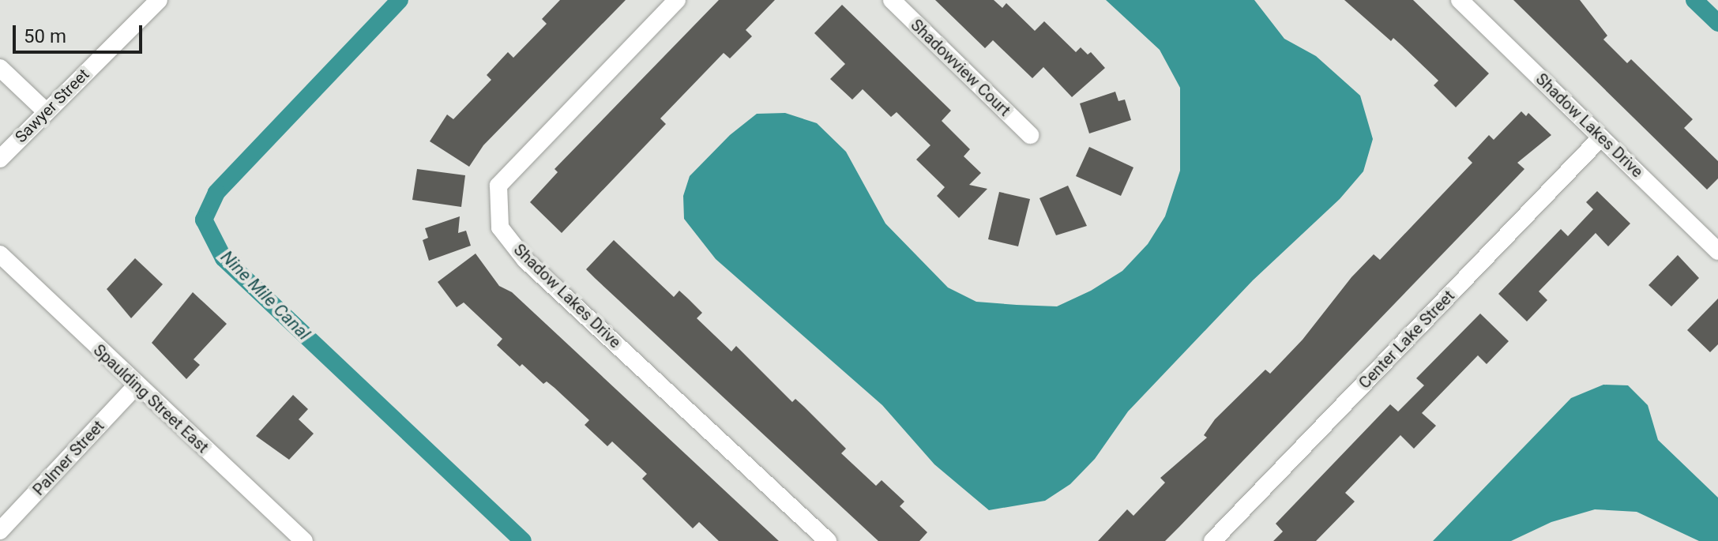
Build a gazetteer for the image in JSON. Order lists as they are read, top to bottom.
{
  "streets": {
    "street": [
      "Shadowview Court",
      "Sawyer Street",
      "Shadow Lakes Drive",
      "Center Lake Street",
      "Spaulding Street East",
      "Palmer Street"
    ]
  },
  "crossings": [
    ["Shadow Lakes Drive", "Center Lake Street"],
    ["Spaulding Street East", "Palmer Street"]
  ],
  "water": ["Nine Mile Canal"],
  "scale_bar": "50 m"
}
